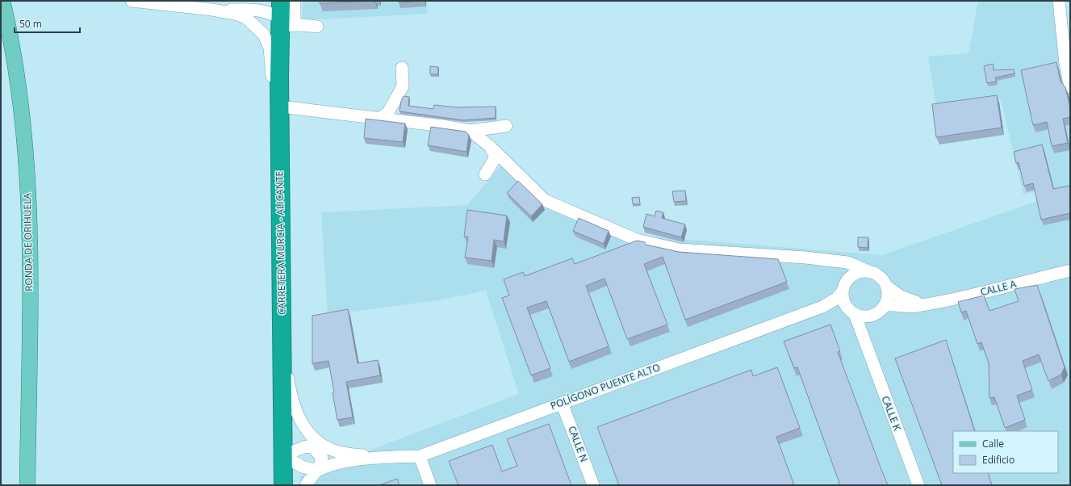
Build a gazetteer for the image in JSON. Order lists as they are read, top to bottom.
{
  "streets": {
    "highway": ["CARRETERA MURCIA - ALICANTE"],
    "main road": ["RONDA DE ORIHUELA"],
    "street": [
      "CALLE A",
      "POLÍGONO PUENTE ALTO",
      "CALLE K",
      "CALLE N"
    ]
  },
  "crossings": [
    ["CALLE A", "POLÍGONO PUENTE ALTO"],
    ["CALLE A", "CALLE K"],
    ["POLÍGONO PUENTE ALTO", "CALLE K"],
    ["POLÍGONO PUENTE ALTO", "CALLE N"]
  ],
  "legend": ["Calle", "Edificio"],
  "scale_bar": "50 m"
}
